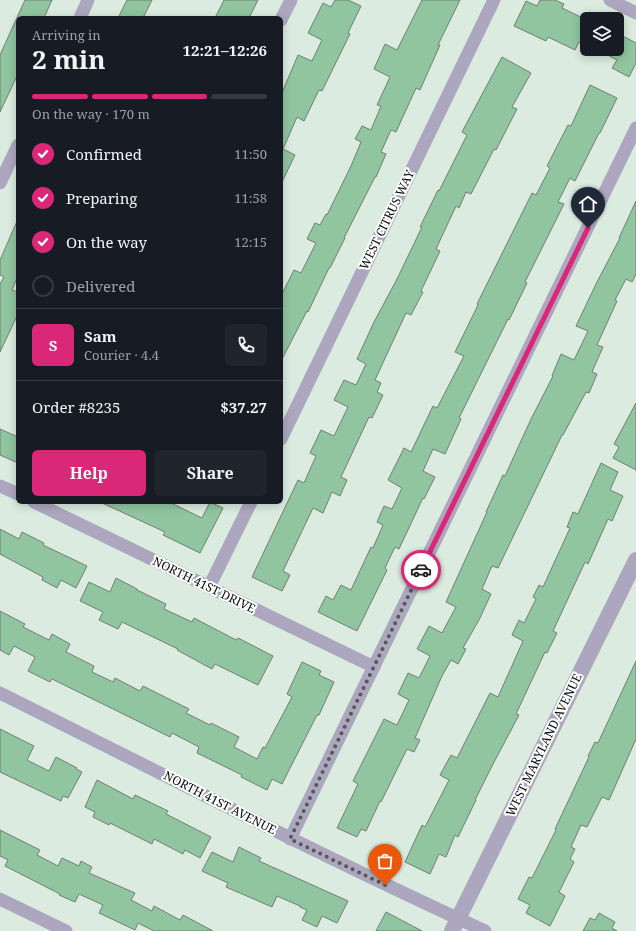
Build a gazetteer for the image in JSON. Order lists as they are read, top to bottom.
{
  "streets": {
    "street": [
      "WEST CITRUS WAY",
      "NORTH 41ST DRIVE",
      "WEST MARYLAND AVENUE",
      "NORTH 41ST AVENUE"
    ]
  },
  "crossings": [
    ["WEST MARYLAND AVENUE", "NORTH 41ST AVENUE"]
  ],
  "page": {
    "heading": ["2 min", "Arriving in", "12:21–12:26"],
    "panel": [
      "Sam",
      "Courier · 4.4",
      "Order #8235",
      "$37.27"
    ],
    "bar": "On the way · 170 m",
    "list": [
      ["Confirmed", "11:50"],
      ["Preparing", "11:58"],
      ["On the way", "12:15"],
      "Delivered"
    ],
    "round": "S",
    "buttons": ["Help", "Share"]
  }
}
